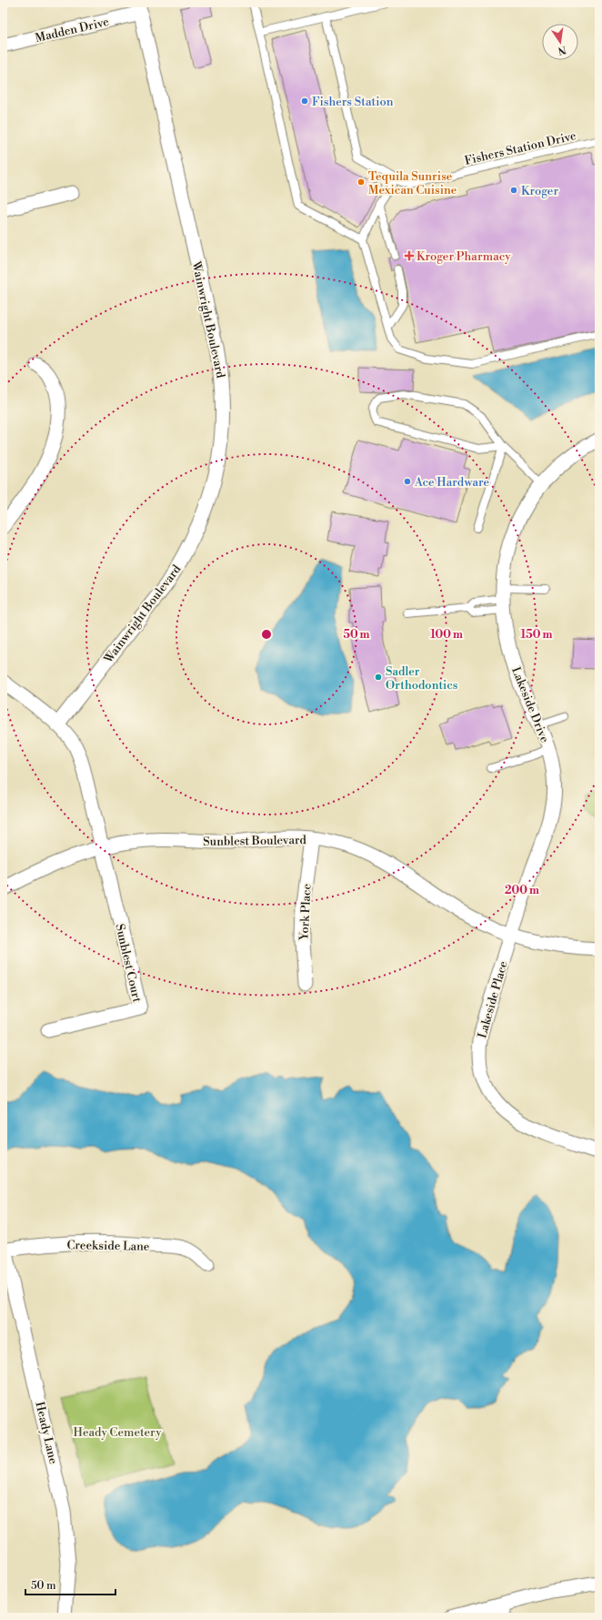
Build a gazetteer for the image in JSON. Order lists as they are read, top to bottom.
{
  "streets": {
    "street": [
      "Madden Drive",
      "Wainwright Boulevard",
      "Lakeside Drive",
      "Sunblest Boulevard",
      "York Place",
      "Sunblest Court",
      "Lakeside Place",
      "Creekside Lane",
      "Heady Lane"
    ],
    "lane": ["Fishers Station Drive"]
  },
  "crossings": [
    ["Madden Drive", "Wainwright Boulevard"],
    ["Lakeside Drive", "Sunblest Boulevard"],
    ["Lakeside Drive", "Lakeside Place"],
    ["Sunblest Boulevard", "York Place"],
    ["Sunblest Boulevard", "Sunblest Court"],
    ["Sunblest Boulevard", "Lakeside Place"],
    ["Creekside Lane", "Heady Lane"]
  ],
  "parks": ["Heady Cemetery"],
  "places": {
    "other": [
      "Fishers Station",
      "Tequila Sunrise Mexican Cuisine",
      "Kroger",
      "Ace Hardware",
      "Sadler Orthodontics"
    ],
    "health": ["Kroger Pharmacy"]
  },
  "scale_bar": "50 m",
  "north": "bottom",
  "rings": [
    "50 m",
    "100 m",
    "150 m",
    "200 m"
  ]
}
